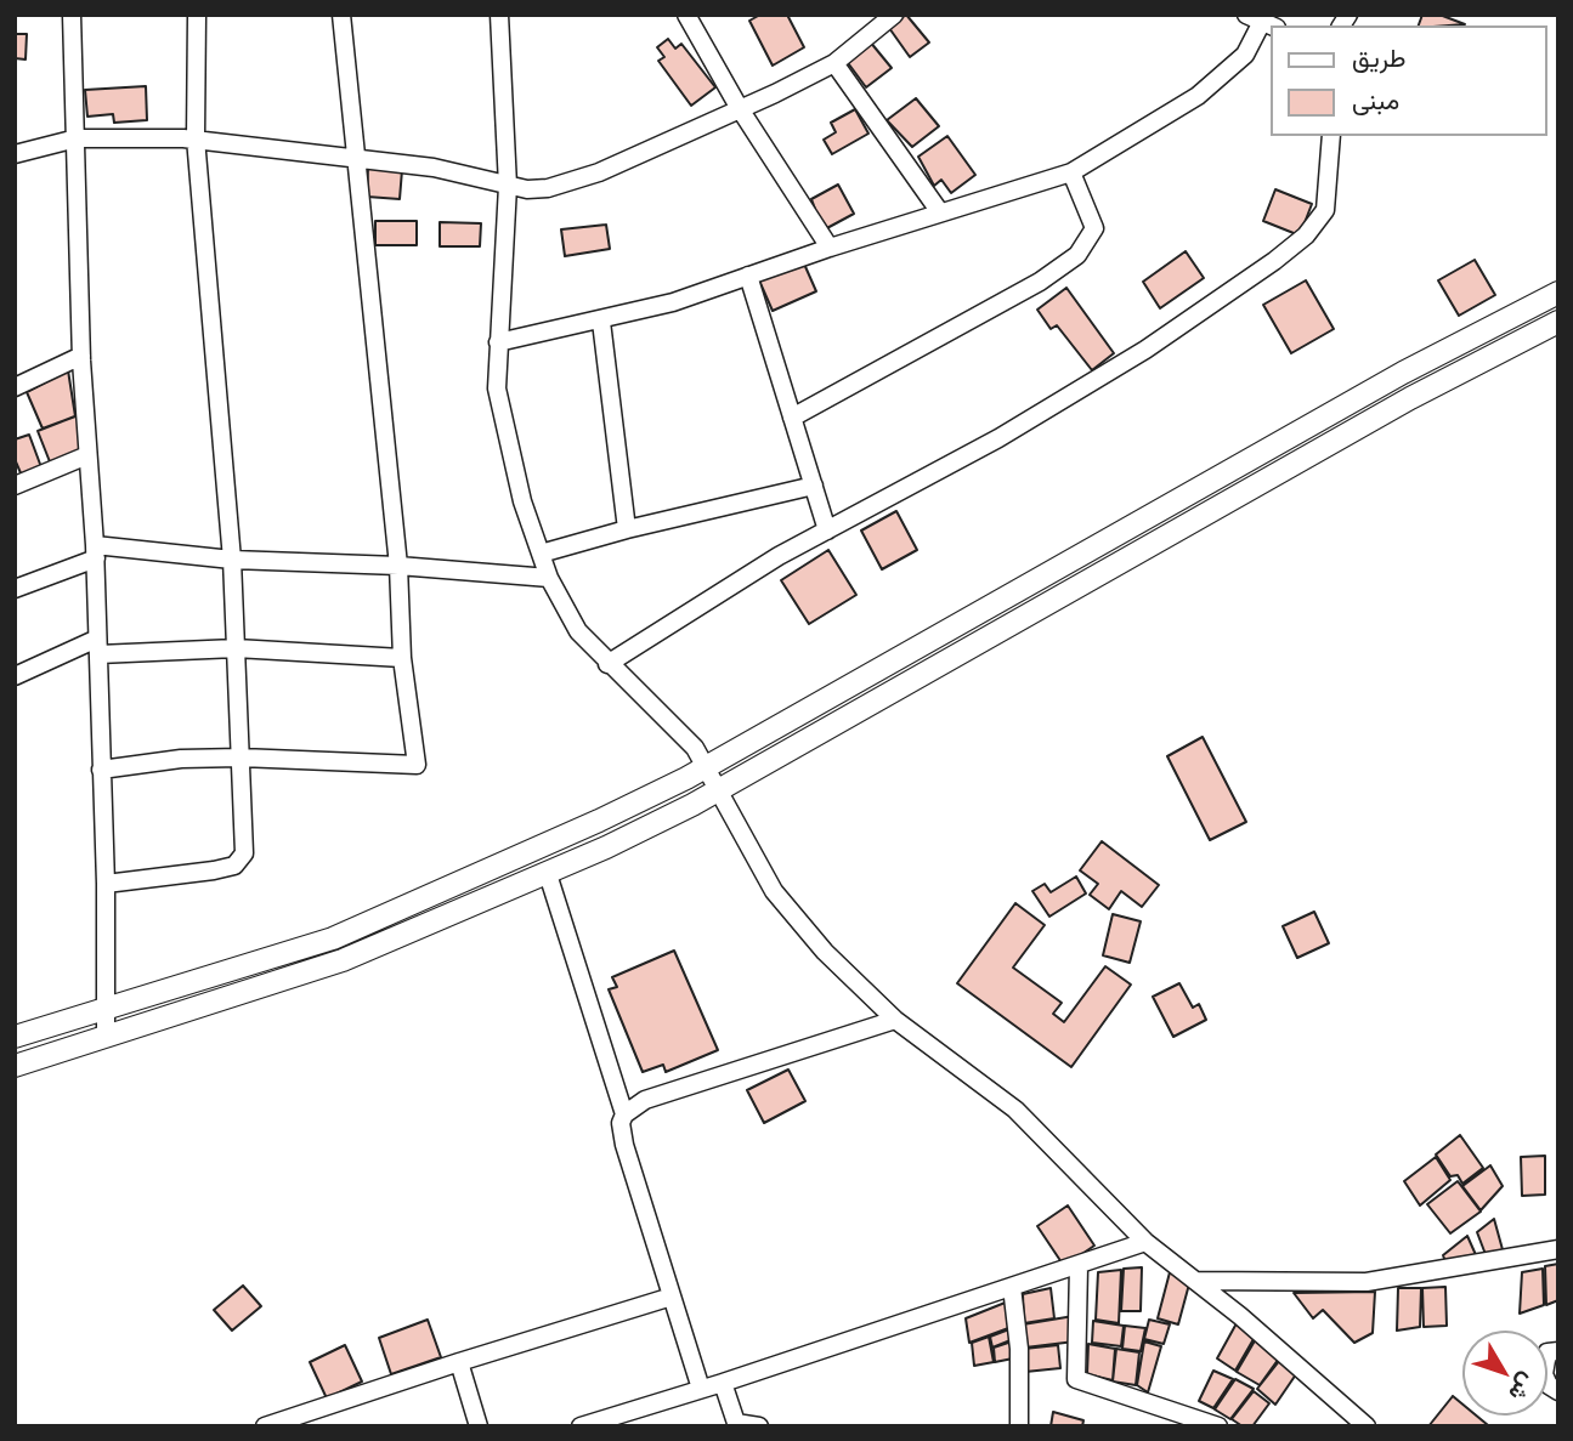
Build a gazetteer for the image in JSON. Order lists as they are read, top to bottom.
{
  "legend": ["طريق", "مبنى"],
  "north": "bottom right"
}
